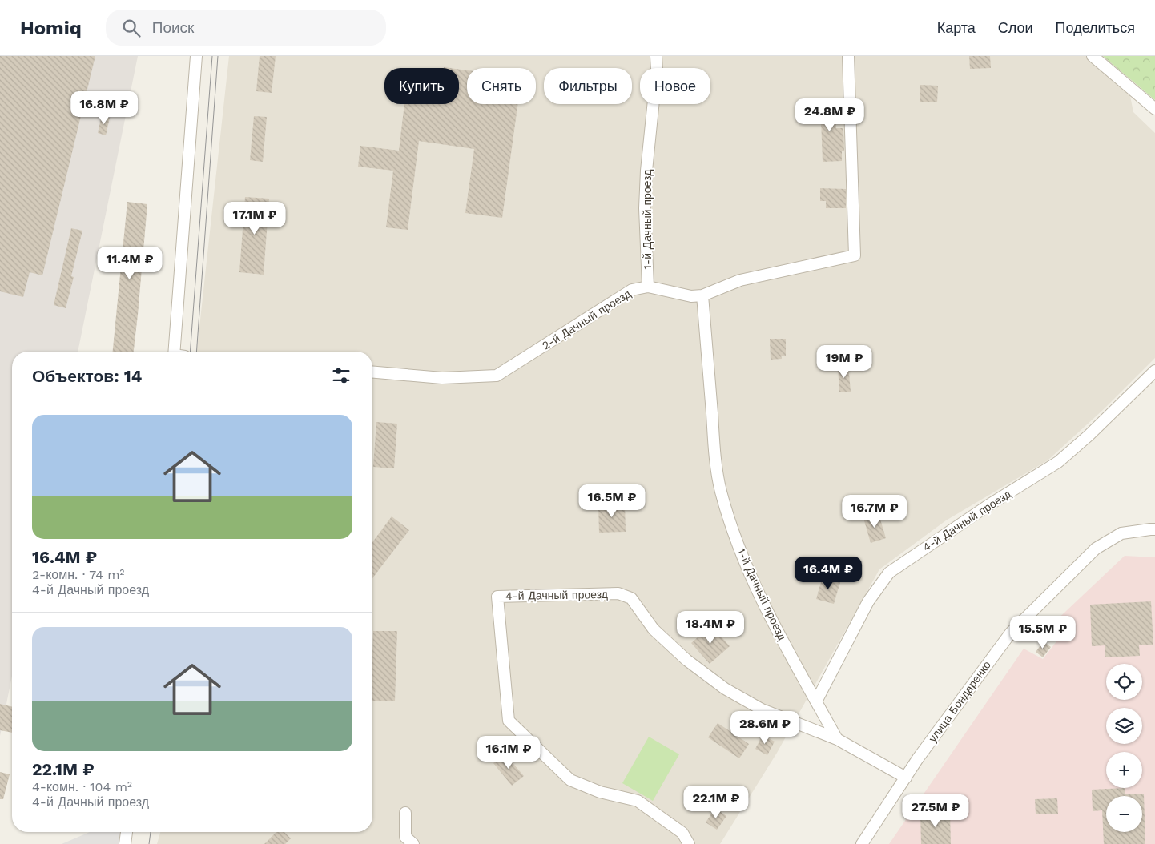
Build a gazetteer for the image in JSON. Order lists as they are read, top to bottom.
{
  "streets": {
    "street": [
      "1-й Дачный проезд",
      "2-й Дачный проезд",
      "4-й Дачный проезд",
      "улица Бондаренко"
    ]
  },
  "crossings": [
    ["1-й Дачный проезд", "2-й Дачный проезд"],
    ["1-й Дачный проезд", "4-й Дачный проезд"],
    ["4-й Дачный проезд", "улица Бондаренко"]
  ],
  "page": {
    "header": "Homiq",
    "search": "Поиск",
    "nav": ["Карта", "Слои", "Поделиться"],
    "chip": [
      "Купить",
      "Снять",
      "Фильтры",
      "Новое"
    ],
    "price": [
      "16.8M ₽",
      "24.8M ₽",
      "17.1M ₽",
      "11.4M ₽",
      "19M ₽",
      "16.5M ₽",
      "16.7M ₽",
      "16.4M ₽",
      "18.4M ₽",
      "15.5M ₽",
      "28.6M ₽",
      "16.1M ₽",
      "22.1M ₽",
      "27.5M ₽"
    ],
    "heading": "Объектов: 14",
    "list": [
      {
        "name": "16.4M ₽",
        "note": "2-комн. · 74 m² · 4-й Дачный проезд"
      },
      {
        "name": "22.1M ₽",
        "note": "4-комн. · 104 m² · 4-й Дачный проезд"
      }
    ],
    "map_buttons": ["+", "−"]
  }
}
